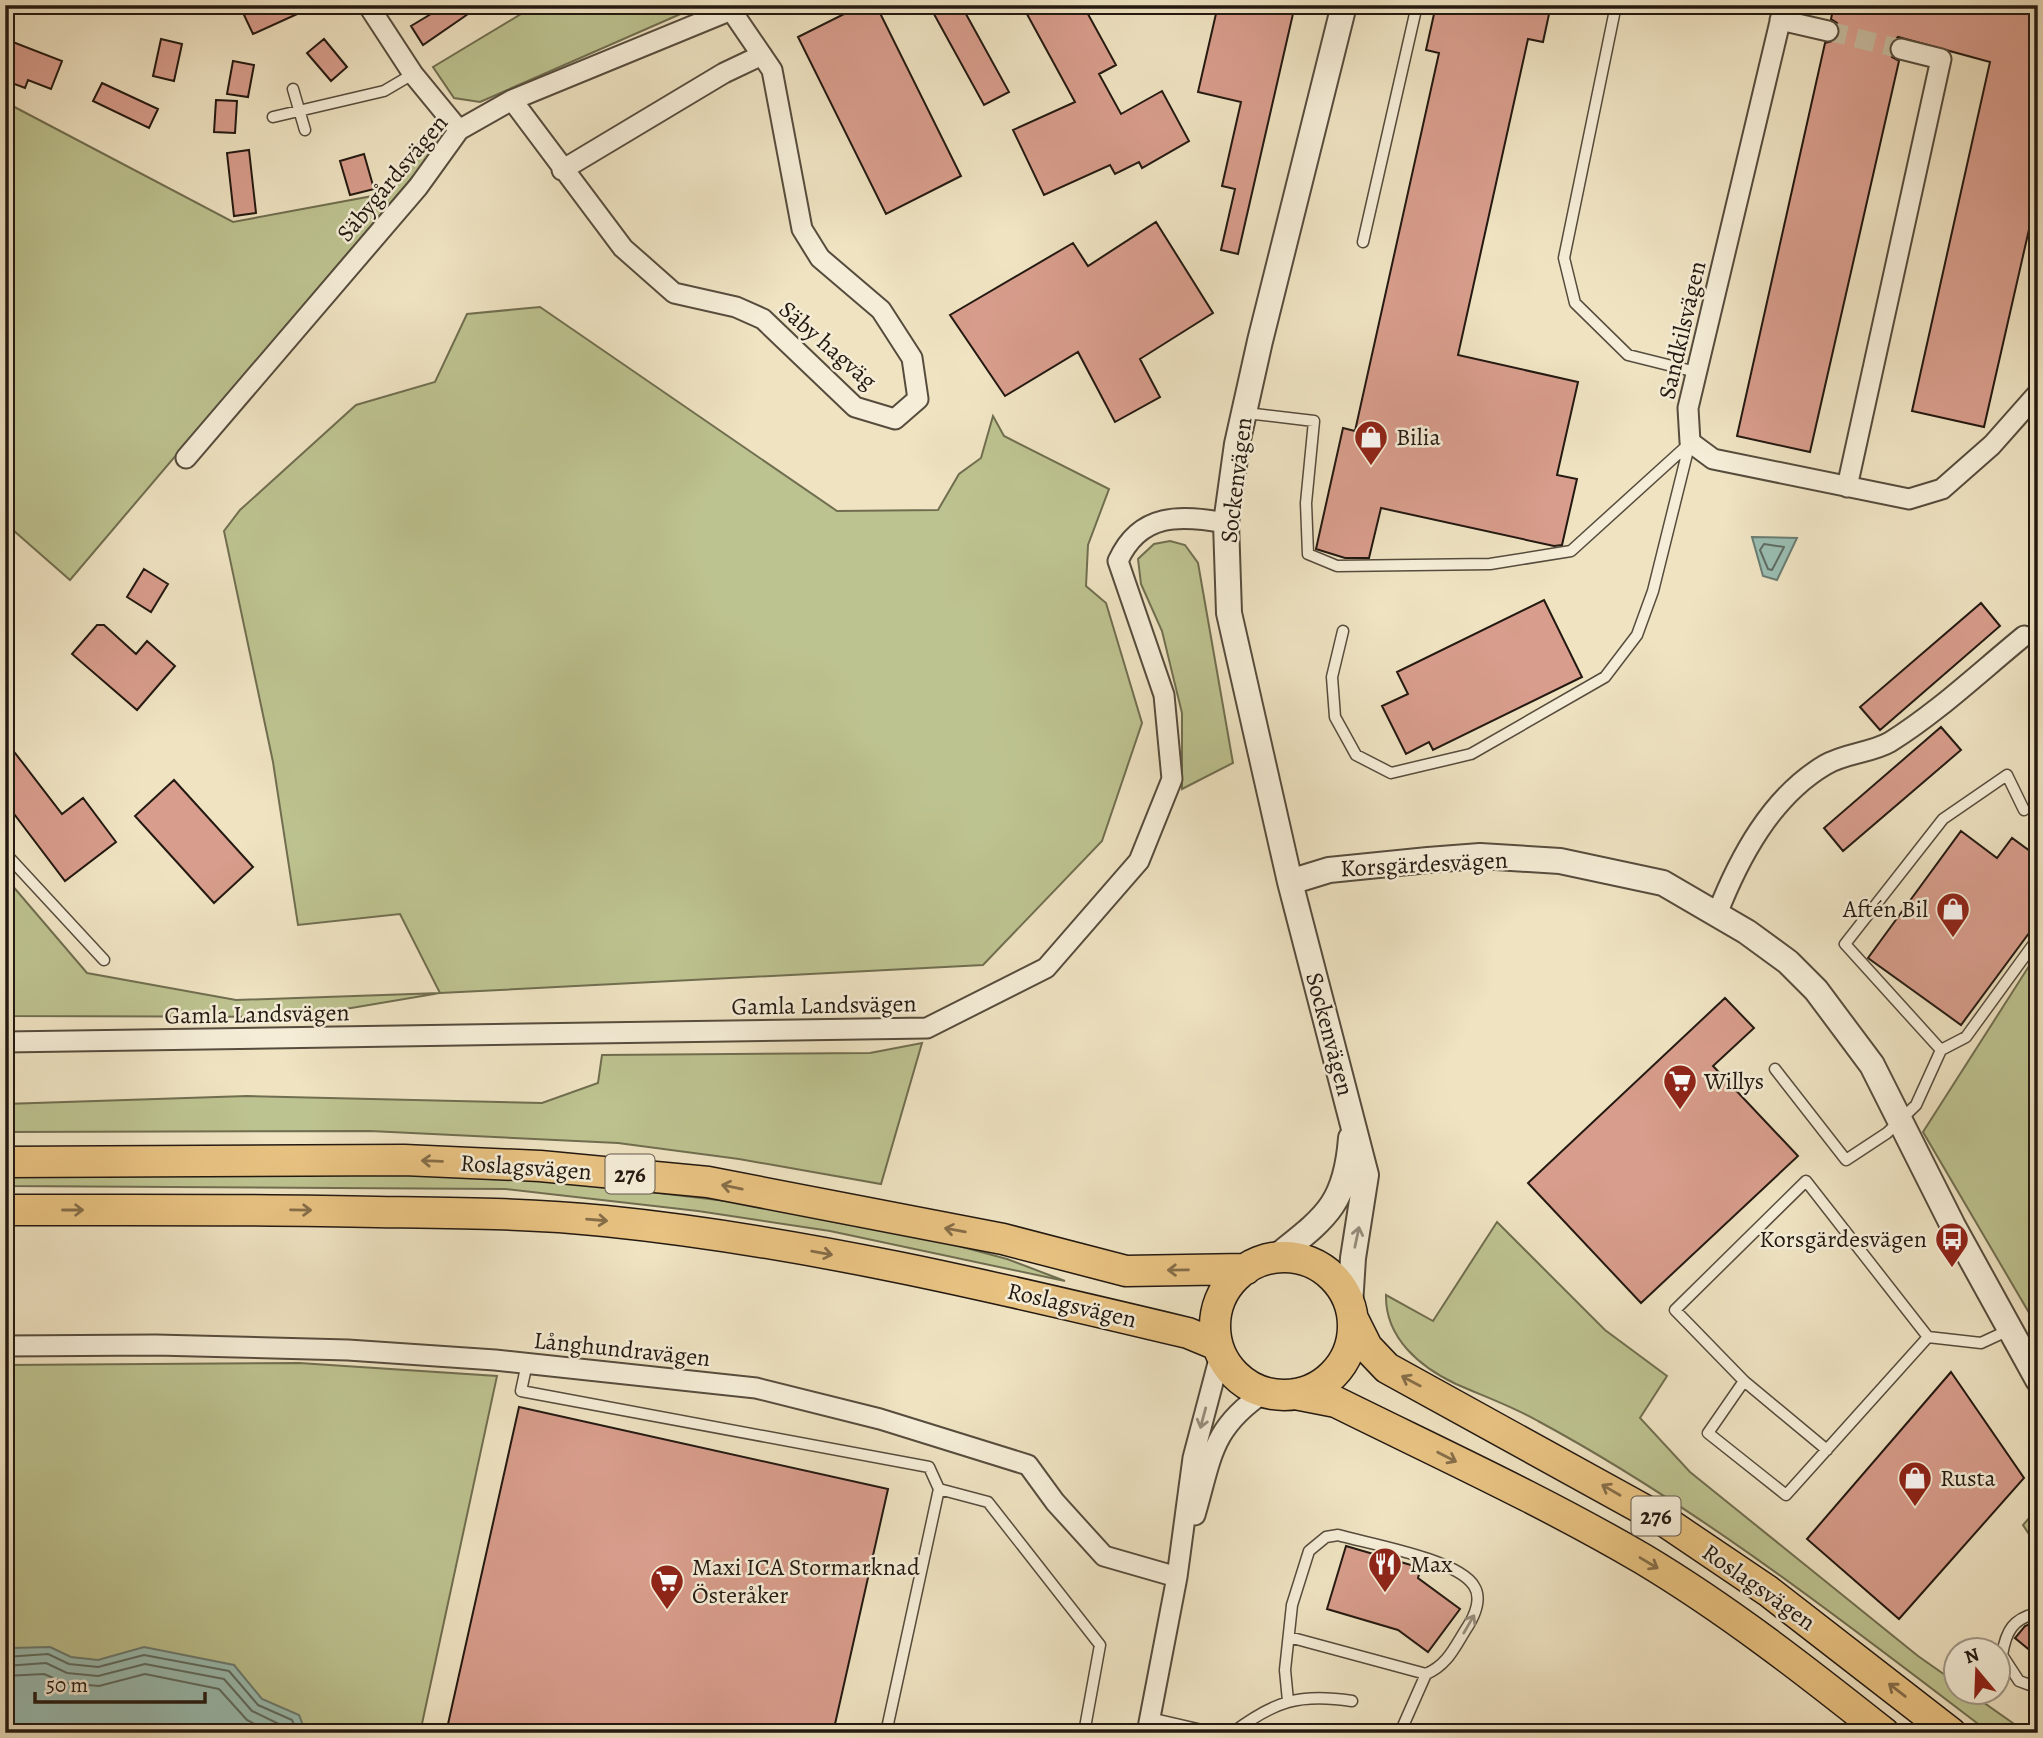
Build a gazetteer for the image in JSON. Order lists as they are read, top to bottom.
{
  "streets": {
    "main road": ["Roslagsvägen", "276"],
    "street": [
      "Säbygårdsvägen",
      "Sandkilsvägen",
      "Säby hagväg",
      "Sockenvägen",
      "Korsgärdesvägen",
      "Gamla Landsvägen",
      "Långhundravägen"
    ]
  },
  "crossings": [
    ["Säbygårdsvägen", "Säby hagväg"],
    ["Sockenvägen", "Korsgärdesvägen"],
    ["Sockenvägen", "Gamla Landsvägen"],
    ["Sockenvägen", "Roslagsvägen"]
  ],
  "places": {
    "shop": ["Bilia", "Aftén Bil", "Rusta"],
    "supermarket": ["Willys", "Maxi ICA Stormarknad Österåker"],
    "bus stop": ["Korsgärdesvägen"],
    "restaurant": ["Max"]
  },
  "scale_bar": "50 m",
  "north": "top"
}
